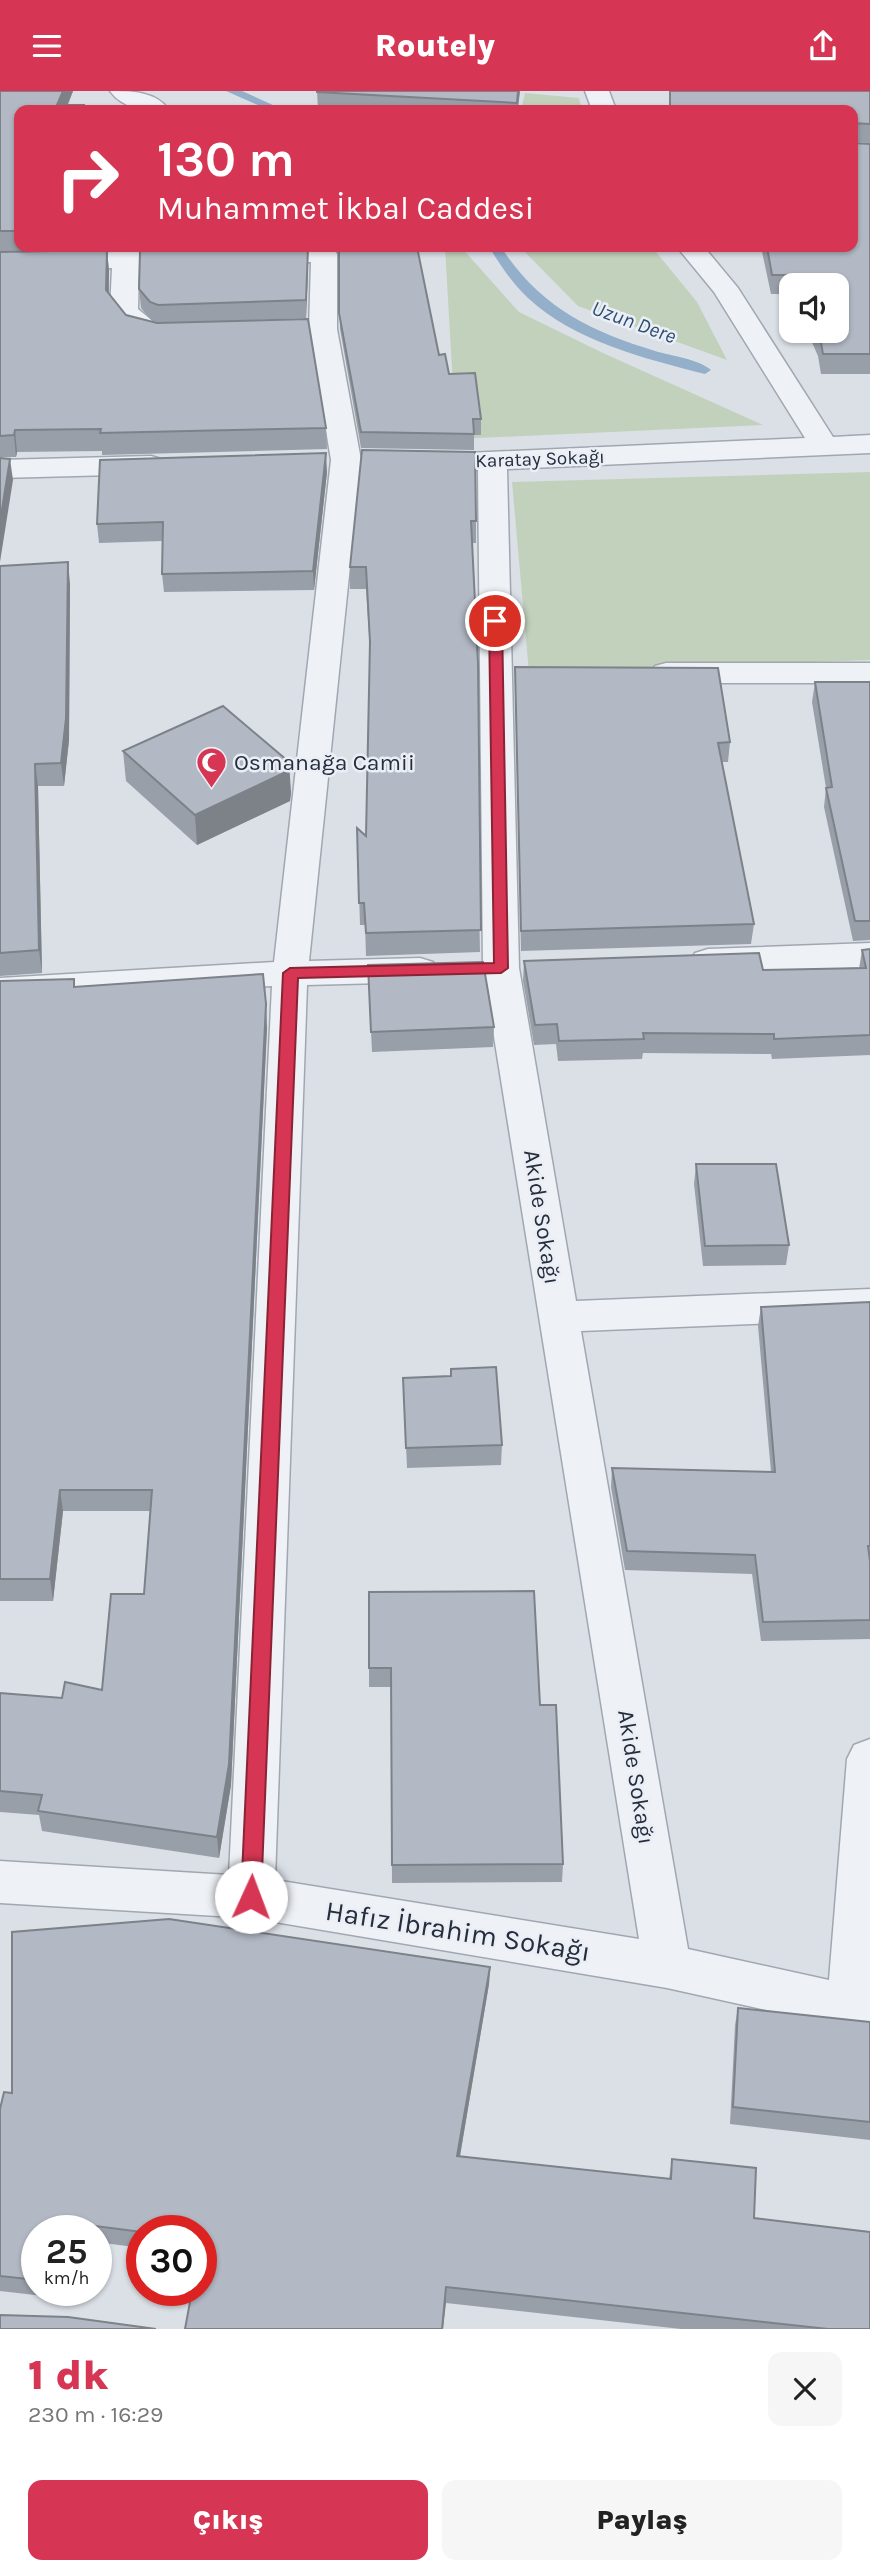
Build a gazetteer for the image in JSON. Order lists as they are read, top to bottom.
{
  "streets": {
    "street": ["Karatay Sokağı", "Akide Sokağı", "Hafız İbrahim Sokağı"]
  },
  "crossings": [
    ["Karatay Sokağı", "Akide Sokağı"],
    ["Akide Sokağı", "Hafız İbrahim Sokağı"]
  ],
  "water": ["Uzun Dere"],
  "places": {
    "mosque": ["Osmanağa Camii"]
  },
  "page": {
    "header": "Routely",
    "turn": ["130 m", "Muhammet İkbal Caddesi"],
    "speed": "25 km/h",
    "limit": "30",
    "heading": ["1 dk", "230 m · 16:29"],
    "buttons": ["Çıkış", "Paylaş"]
  }
}
